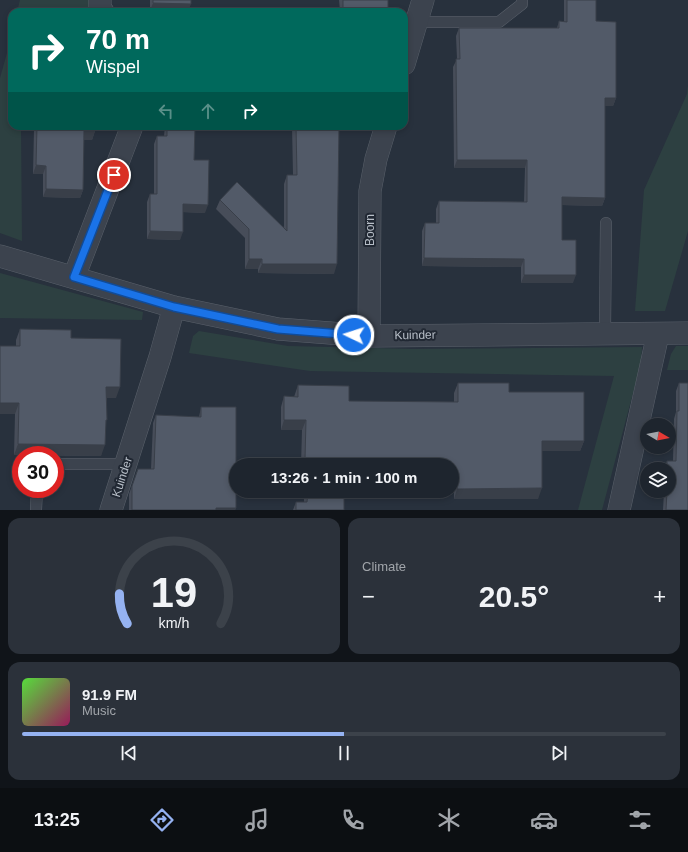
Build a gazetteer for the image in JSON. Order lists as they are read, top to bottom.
{
  "streets": {
    "street": ["Boorn", "Kuinder"]
  },
  "crossings": [
    ["Boorn", "Kuinder"]
  ],
  "north": "right",
  "page": {
    "turn": ["70 m", "Wispel"],
    "limit": "30",
    "trip": "13:26 · 1 min · 100 m",
    "tile": "Climate",
    "heat": ["−", "20.5°", "+"],
    "song": ["91.9 FM", "Music"],
    "tabs": "13:25",
    "gauge": ["19", "km/h"]
  }
}
